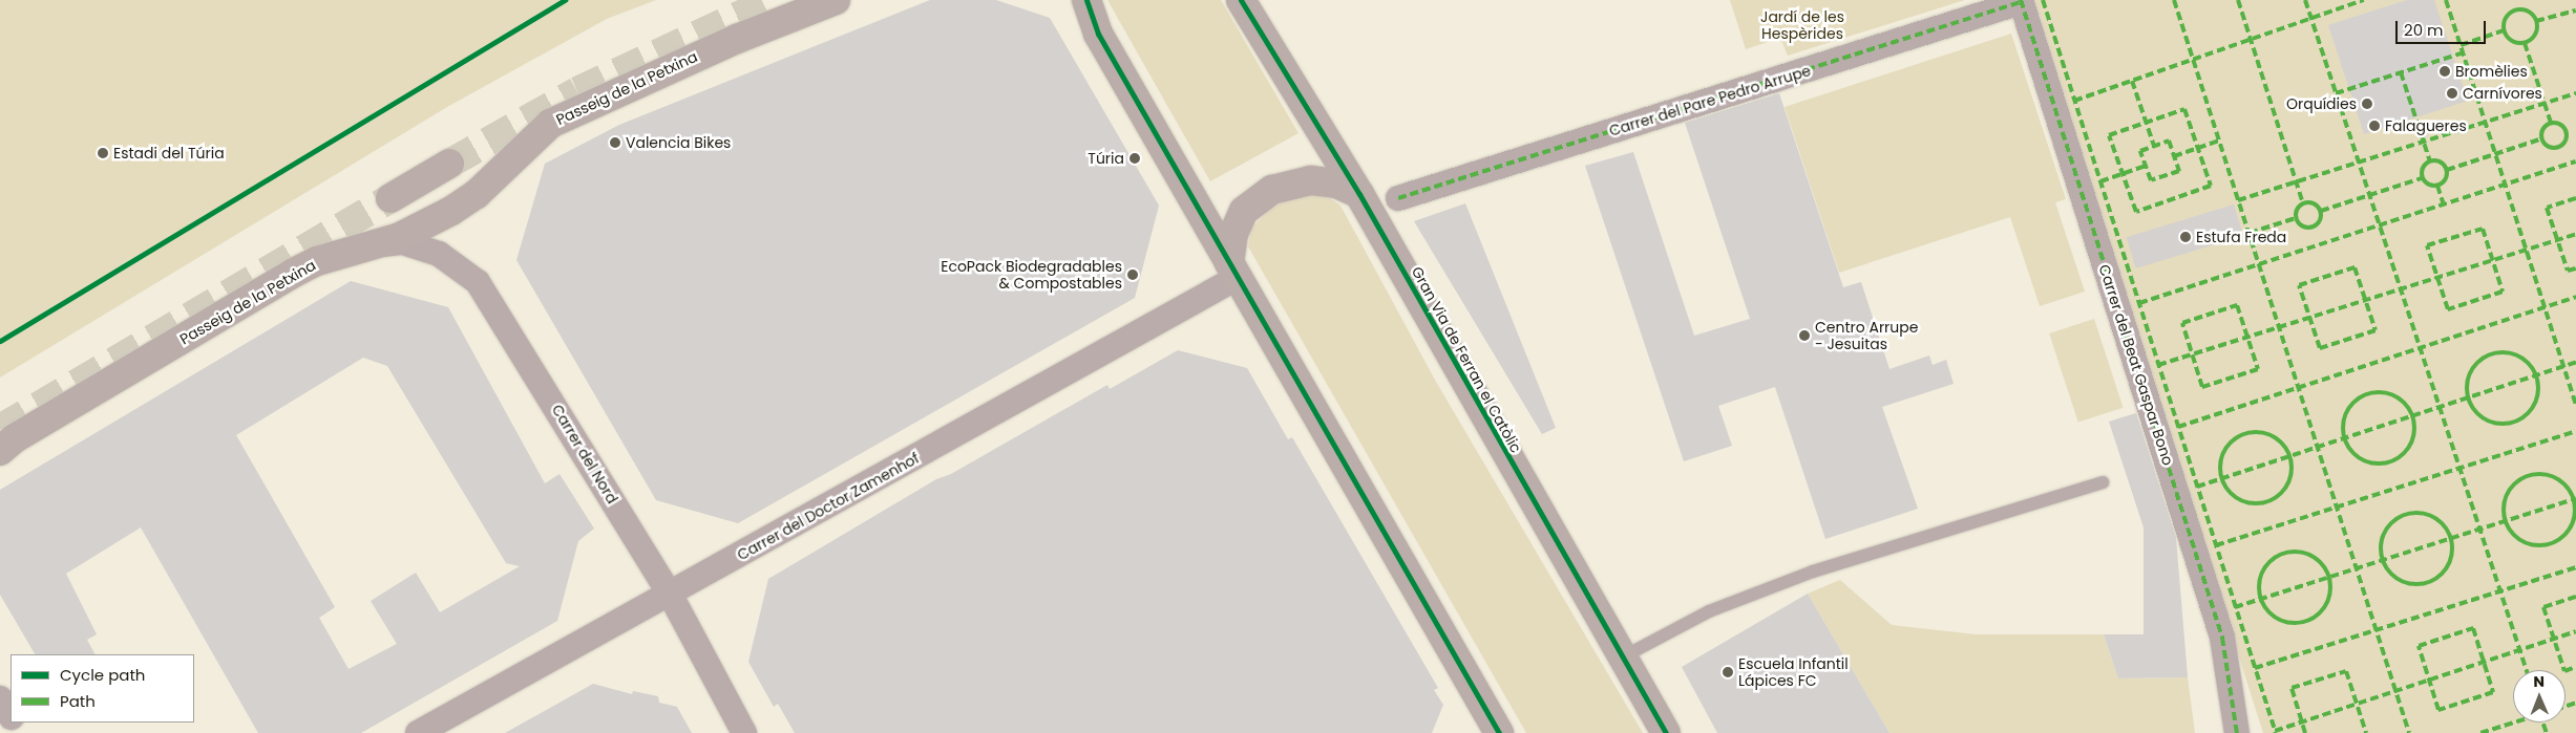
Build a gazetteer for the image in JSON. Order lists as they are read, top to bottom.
{
  "streets": {
    "main road": ["Passeig de la Petxina", "Gran Via de Ferran el Catòlic"],
    "street": [
      "Carrer del Pare Pedro Arrupe",
      "Carrer del Beat Gaspar Bono",
      "Carrer del Nord",
      "Carrer del Doctor Zamenhof"
    ]
  },
  "crossings": [
    ["Passeig de la Petxina", "Carrer del Nord"],
    ["Carrer del Pare Pedro Arrupe", "Carrer del Beat Gaspar Bono"],
    ["Carrer del Nord", "Carrer del Doctor Zamenhof"]
  ],
  "parks": ["Jardí de les Hespèrides"],
  "places": [
    "Bromèlies",
    "Carnívores",
    "Orquídies",
    "Falagueres",
    "Valencia Bikes",
    "Estadi del Túria",
    "Túria",
    "Estufa Freda",
    "EcoPack Biodegradables & Compostables",
    "Centro Arrupe - Jesuitas",
    "Escuela Infantil Lápices FC"
  ],
  "legend": ["Cycle path", "Path"],
  "scale_bar": "20 m",
  "north": "top"
}
